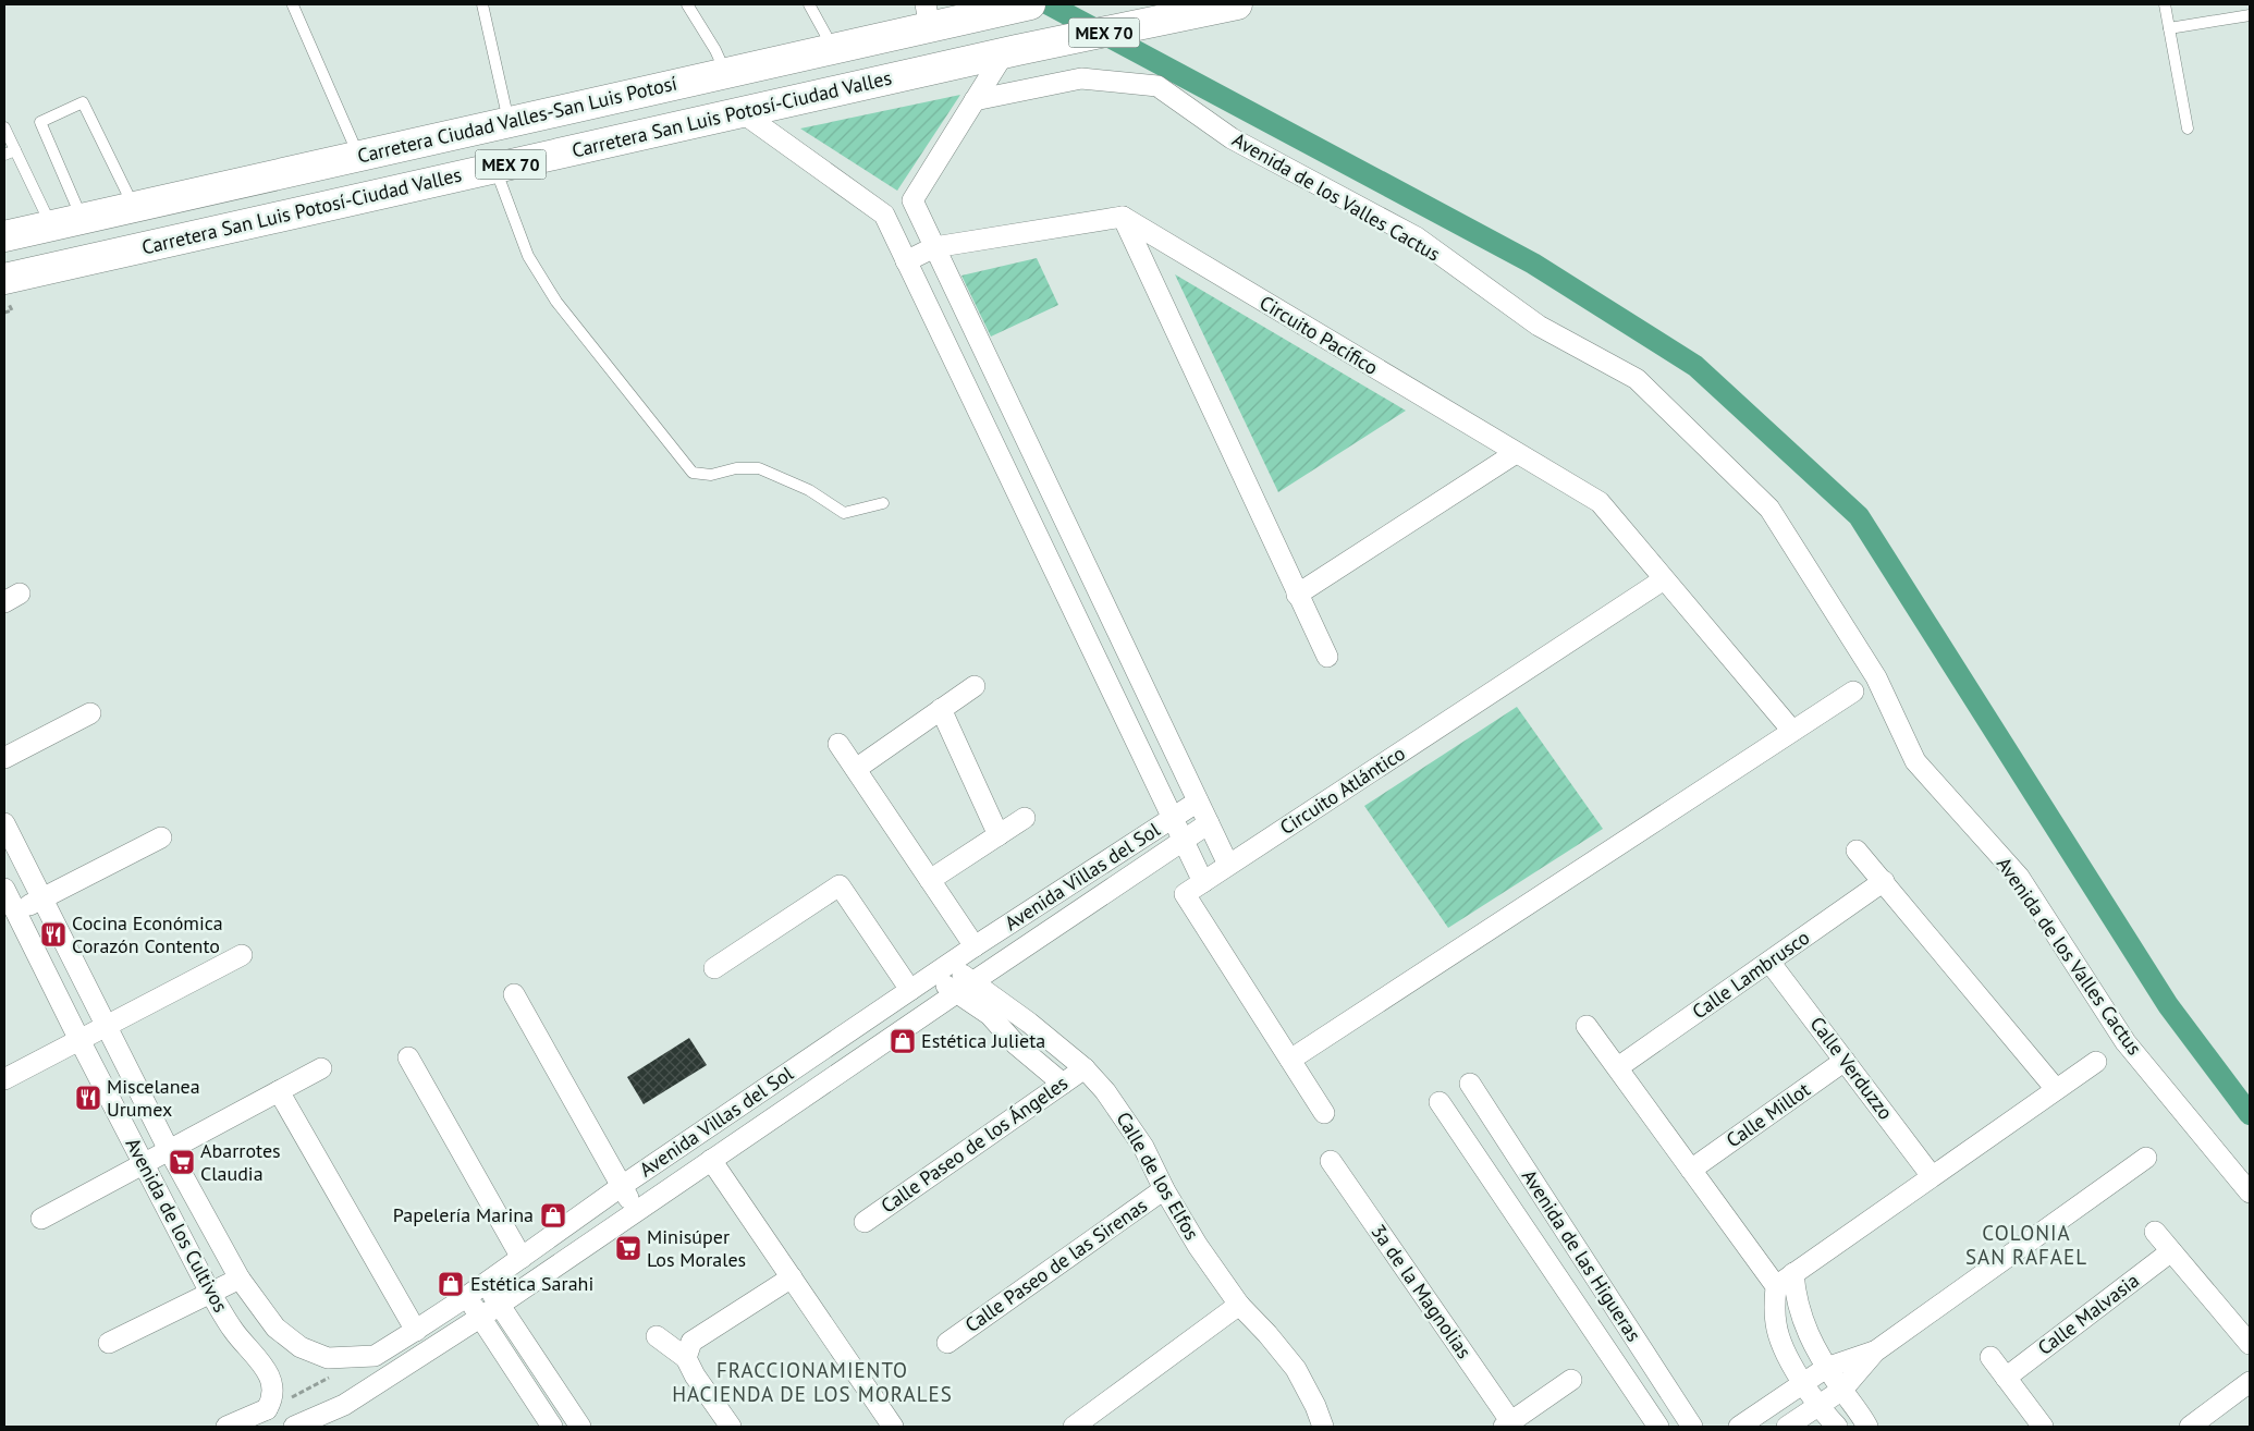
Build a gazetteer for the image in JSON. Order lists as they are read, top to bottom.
{
  "streets": {
    "main road": ["MEX 70", "Carretera San Luis Potosí-Ciudad Valles", "Carretera Ciudad Valles-San Luis Potosí"],
    "street": [
      "Avenida de los Valles Cactus",
      "Circuito Pacífico",
      "Circuito Atlántico",
      "Avenida Villas del Sol",
      "Calle Lambrusco",
      "Calle Verduzzo",
      "Calle Millot",
      "Calle Paseo de los Ángeles",
      "Calle de los Elfos",
      "Avenida de los Cultivos",
      "Avenida de las Higueras",
      "Calle Paseo de las Sirenas",
      "3a de la Magnolias",
      "Calle Malvasia"
    ]
  },
  "crossings": [
    ["Circuito Pacífico", "Circuito Atlántico"],
    ["Avenida Villas del Sol", "Calle de los Elfos"],
    ["Avenida Villas del Sol", "Avenida de los Cultivos"],
    ["Calle Lambrusco", "Calle Verduzzo"],
    ["Calle Verduzzo", "Calle Millot"],
    ["Calle Paseo de los Ángeles", "Calle de los Elfos"],
    ["Calle de los Elfos", "Calle Paseo de las Sirenas"]
  ],
  "districts": ["COLONIA SAN RAFAEL", "FRACCIONAMIENTO HACIENDA DE LOS MORALES"],
  "places": {
    "restaurant": ["Cocina Económica Corazón Contento", "Miscelanea Urumex"],
    "shop": ["Estética Julieta", "Papelería Marina", "Estética Sarahi"],
    "supermarket": ["Abarrotes Claudia", "Minisúper Los Morales"]
  }
}
